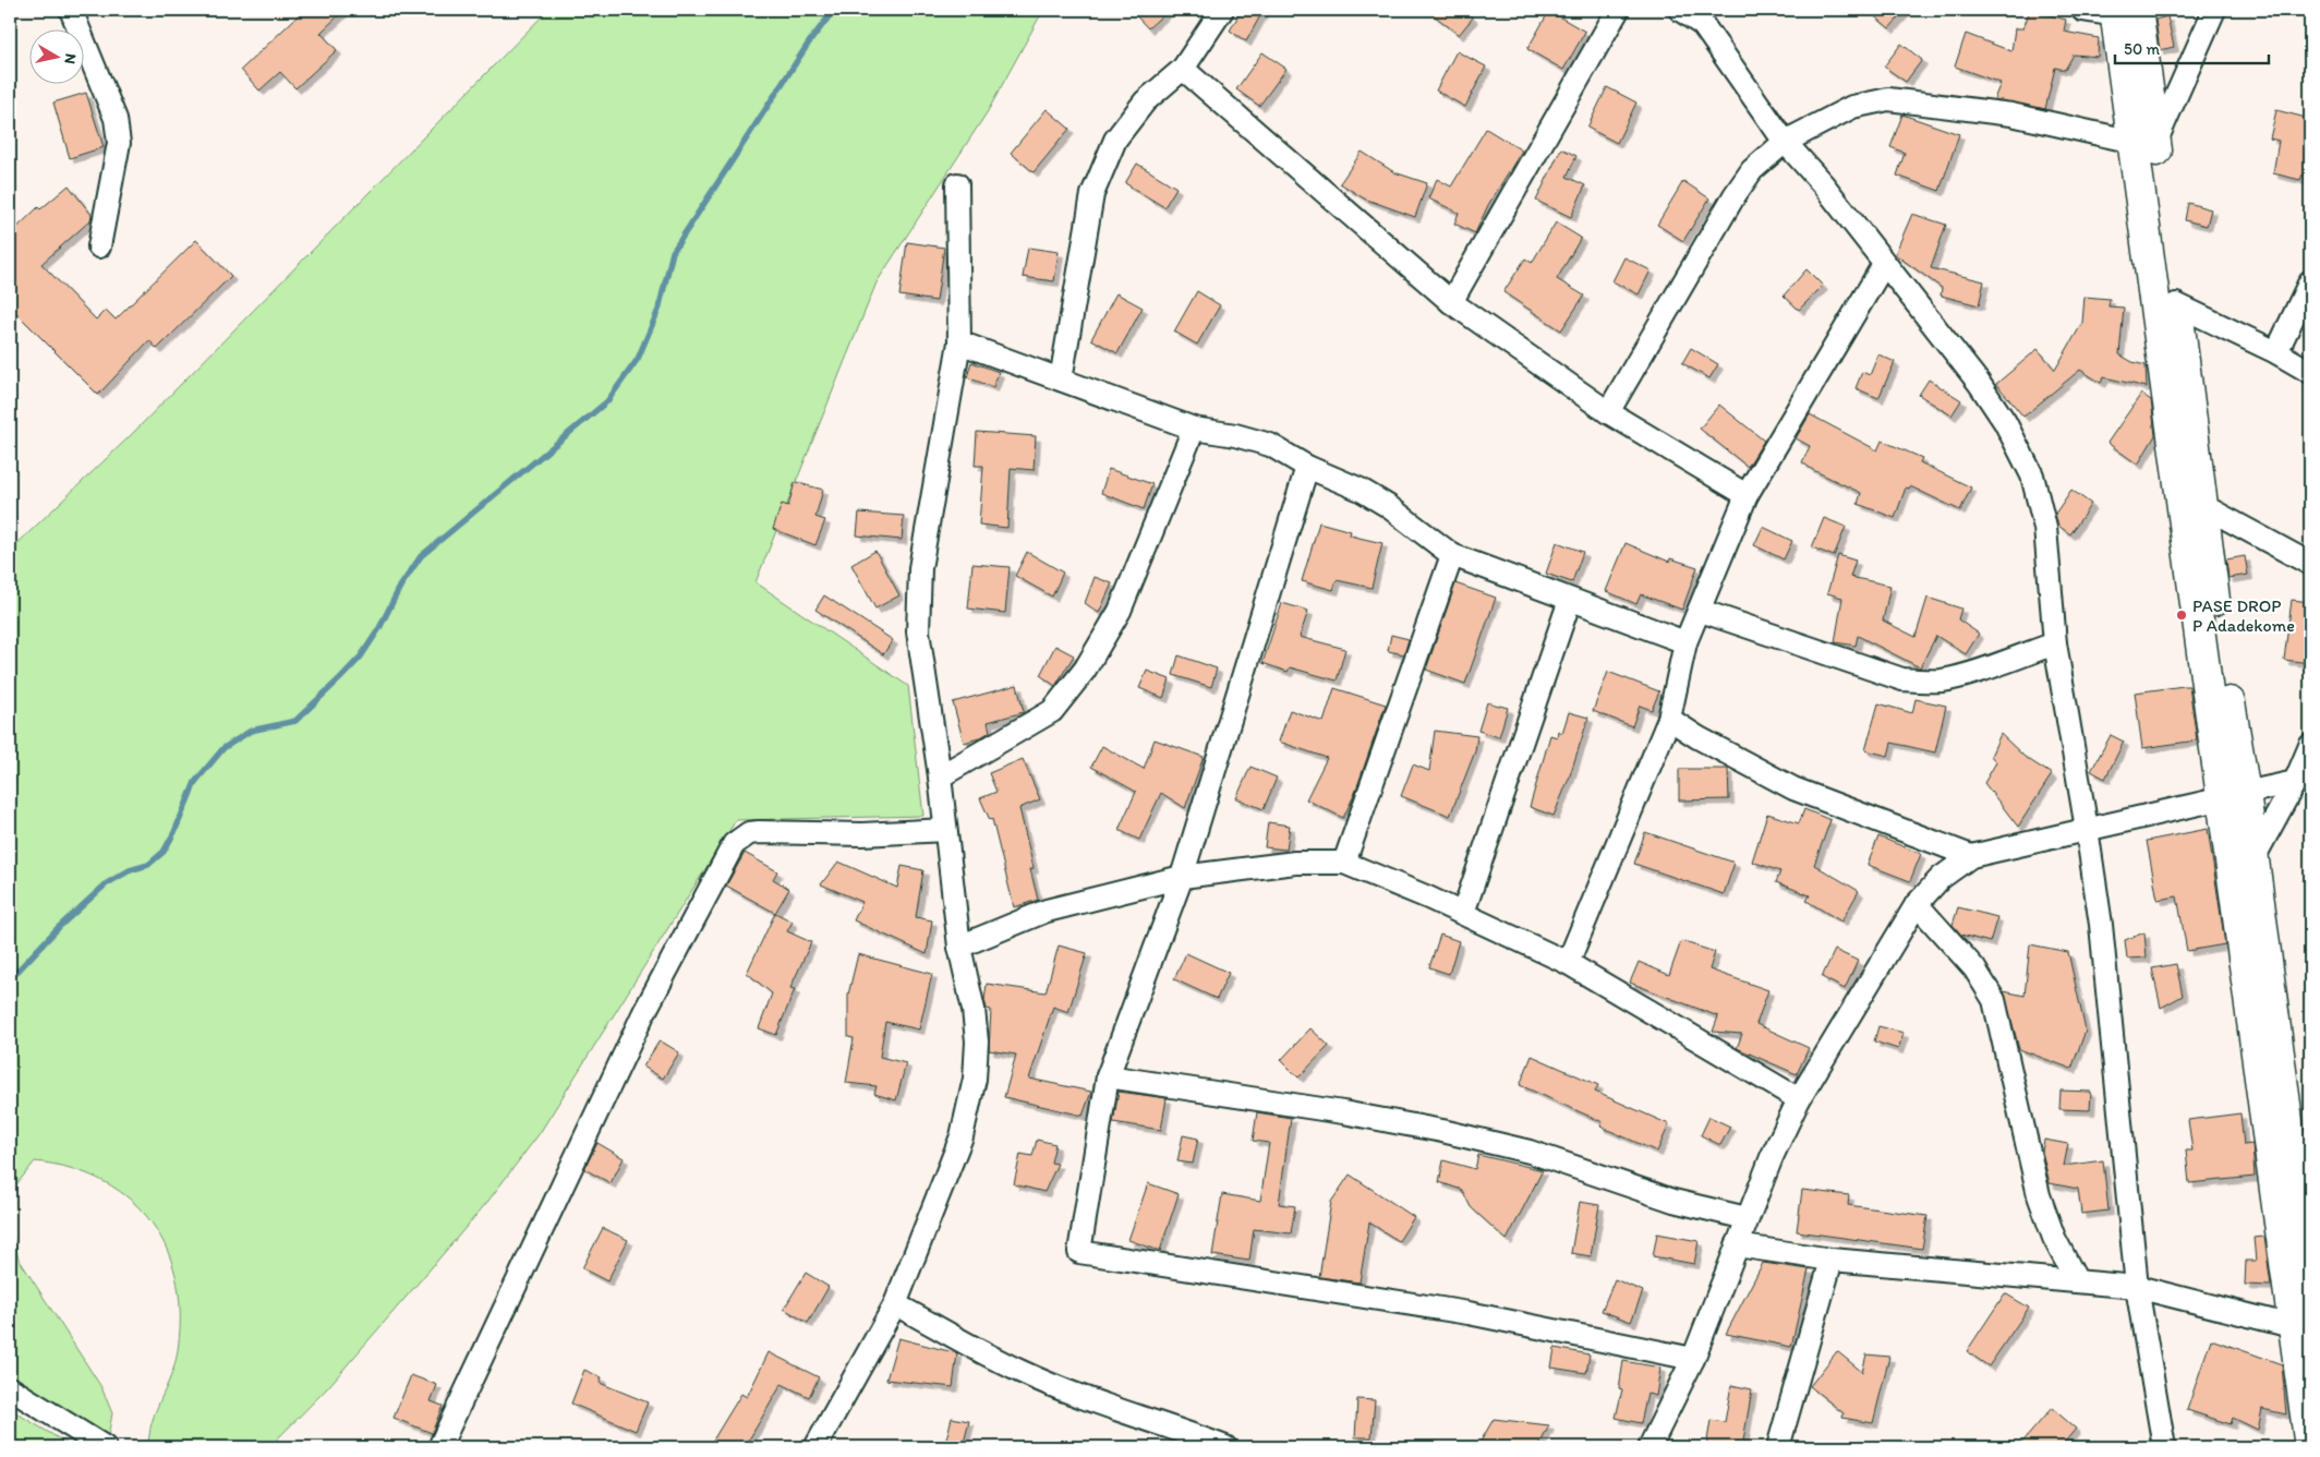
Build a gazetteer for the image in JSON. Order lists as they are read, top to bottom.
{
  "places": ["PASE DROP P Adadekome"],
  "scale_bar": "50 m",
  "north": "right"
}
